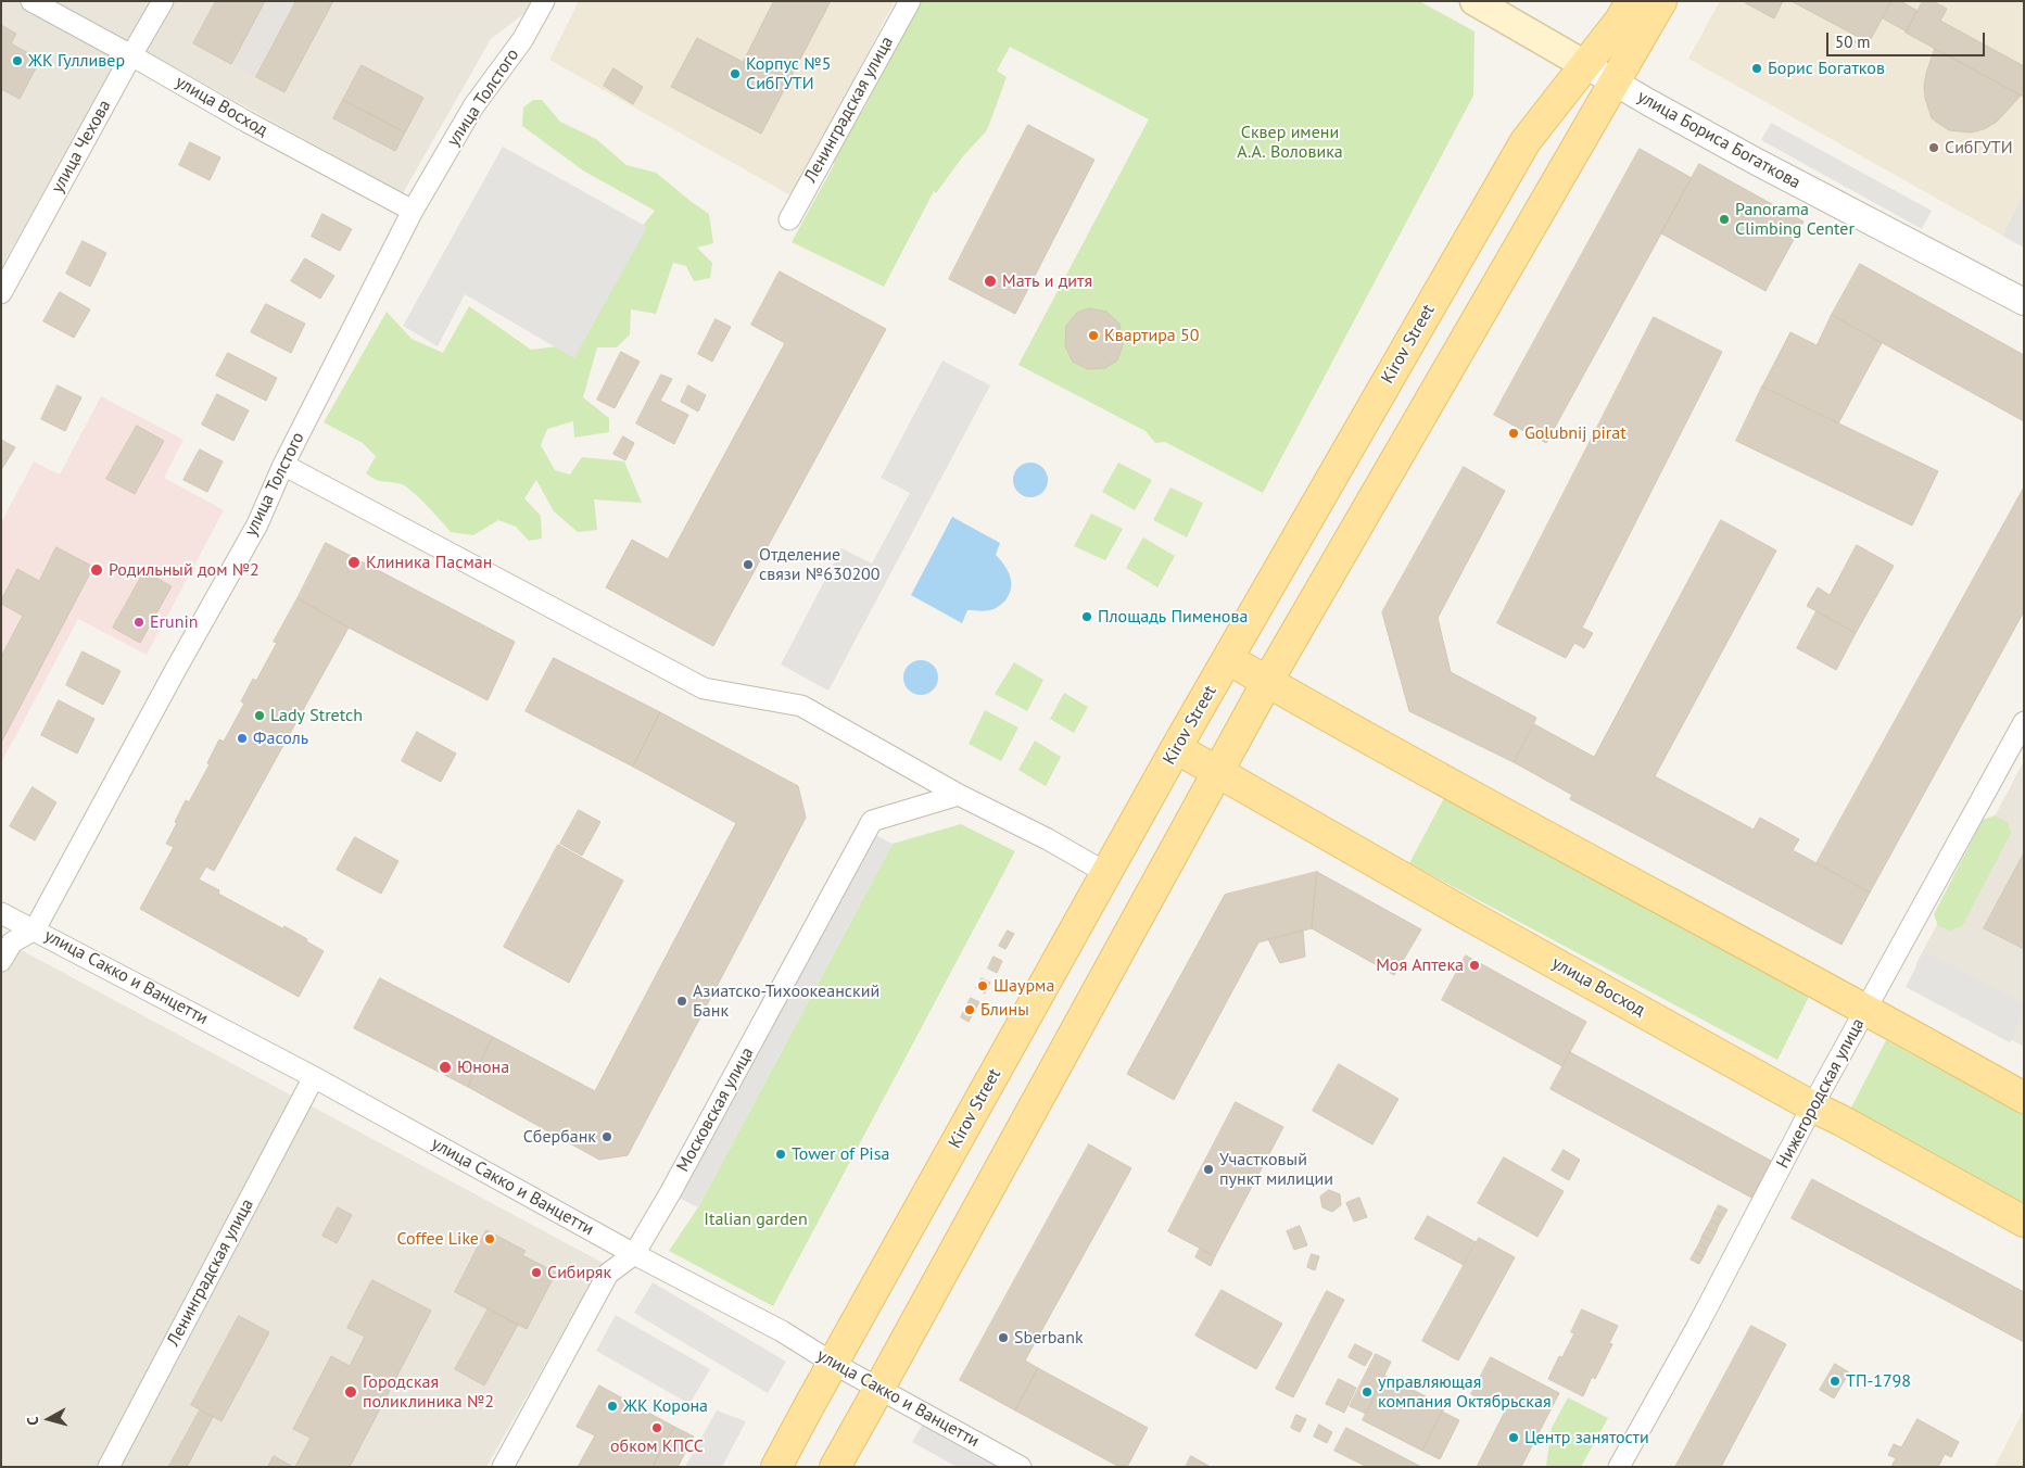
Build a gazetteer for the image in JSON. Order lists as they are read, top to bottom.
{
  "streets": {
    "main road": ["улица Восход", "улица Бориса Богаткова", "Kirov Street"],
    "street": [
      "улица Толстого",
      "Ленинградская улица",
      "улица Чехова",
      "улица Сакко и Ванцетти",
      "Нижегородская улица",
      "Московская улица"
    ]
  },
  "crossings": [
    ["улица Толстого", "улица Восход"],
    ["улица Толстого", "улица Сакко и Ванцетти"],
    ["улица Восход", "улица Чехова"],
    ["улица Восход", "Kirov Street"],
    ["улица Восход", "Нижегородская улица"],
    ["Ленинградская улица", "улица Сакко и Ванцетти"],
    ["улица Бориса Богаткова", "Kirov Street"],
    ["Kirov Street", "улица Сакко и Ванцетти"],
    ["улица Сакко и Ванцетти", "Московская улица"]
  ],
  "parks": ["Cквер имени А.А. Воловика", "Italian garden"],
  "places": [
    "ЖК Гулливер",
    "Борис Богатков",
    "Корпус №5 СибГУТИ",
    "СибГУТИ",
    "Panorama Climbing Center",
    "Мать и дитя",
    "Квартира 50",
    "Golubnij pirat",
    "Клиника Пасман",
    "Отделение связи №630200",
    "Родильный дом №2",
    "Площадь Пименова",
    "Erunin",
    "Lady Stretch",
    "Фасоль",
    "Моя Аптека",
    "Шаурма",
    "Азиатско-Тихоокеанский Банк",
    "Блины",
    "Юнона",
    "Сбербанк",
    "Tower of Pisa",
    "Участковый пункт милиции",
    "Coffee Like",
    "Сибиряк",
    "Sberbank",
    "ТП-1798",
    "Городская поликлиника №2",
    "управляющая компания Октябрьская",
    "ЖК Корона",
    "обком КПСС",
    "Центр занятости"
  ],
  "scale_bar": "50 m",
  "north": "left"
}
